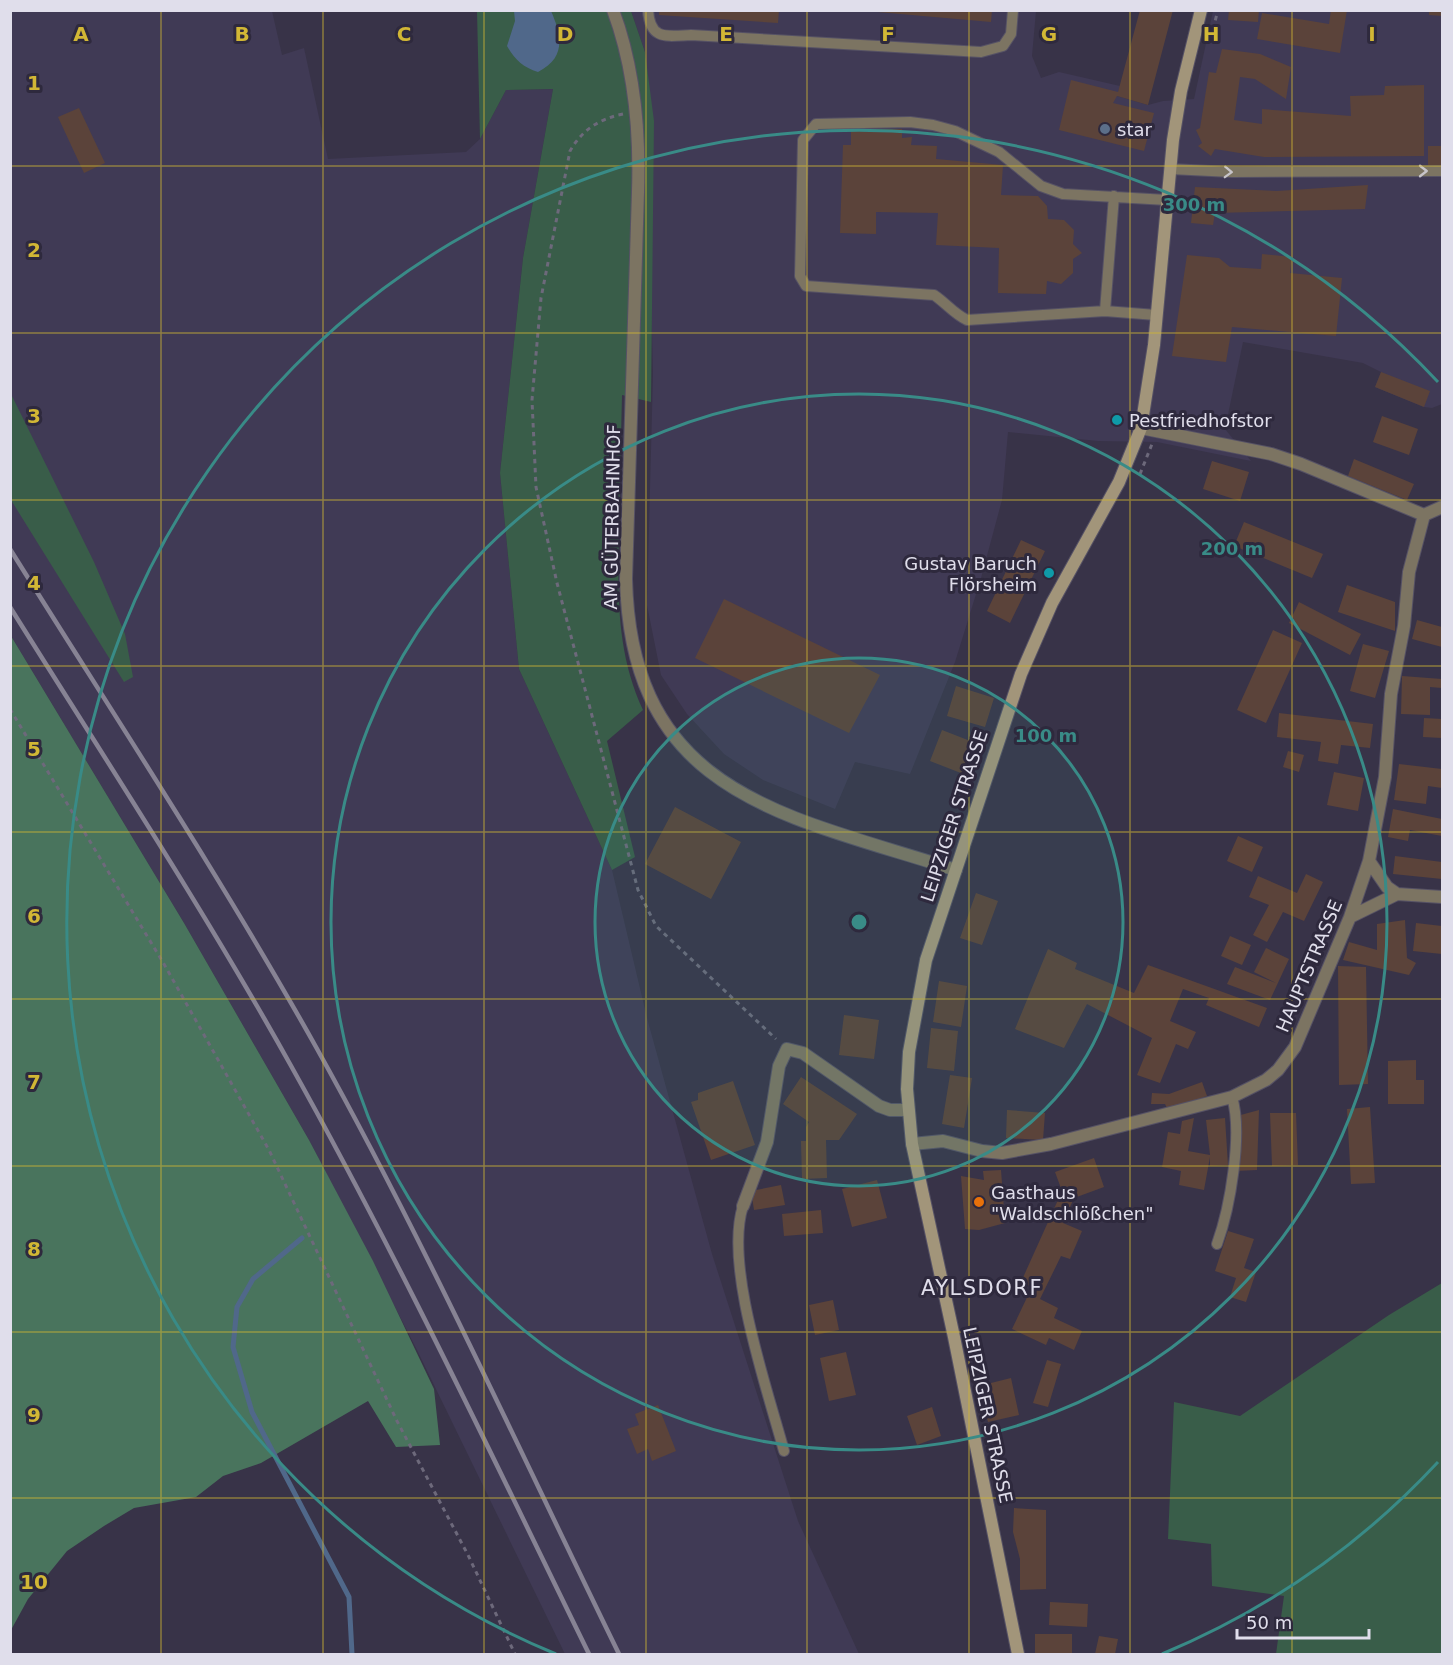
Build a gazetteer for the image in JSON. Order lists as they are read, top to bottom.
{
  "streets": {
    "street": ["AM GÜTERBAHNHOF", "LEIPZIGER STRASSE", "HAUPTSTRASSE"]
  },
  "crossings": [
    ["AM GÜTERBAHNHOF", "LEIPZIGER STRASSE"],
    ["LEIPZIGER STRASSE", "HAUPTSTRASSE"]
  ],
  "districts": ["AYLSDORF"],
  "places": [
    "star",
    "Pestfriedhofstor",
    "Gustav Baruch Flörsheim",
    "Gasthaus \"Waldschlößchen\""
  ],
  "scale_bar": "50 m",
  "grid": {
    "columns": [
      "A",
      "B",
      "C",
      "D",
      "E",
      "F",
      "G",
      "H",
      "I"
    ],
    "rows": [
      "1",
      "2",
      "3",
      "4",
      "5",
      "6",
      "7",
      "8",
      "9",
      "10"
    ]
  },
  "rings": ["300 m", "200 m", "100 m"]
}
